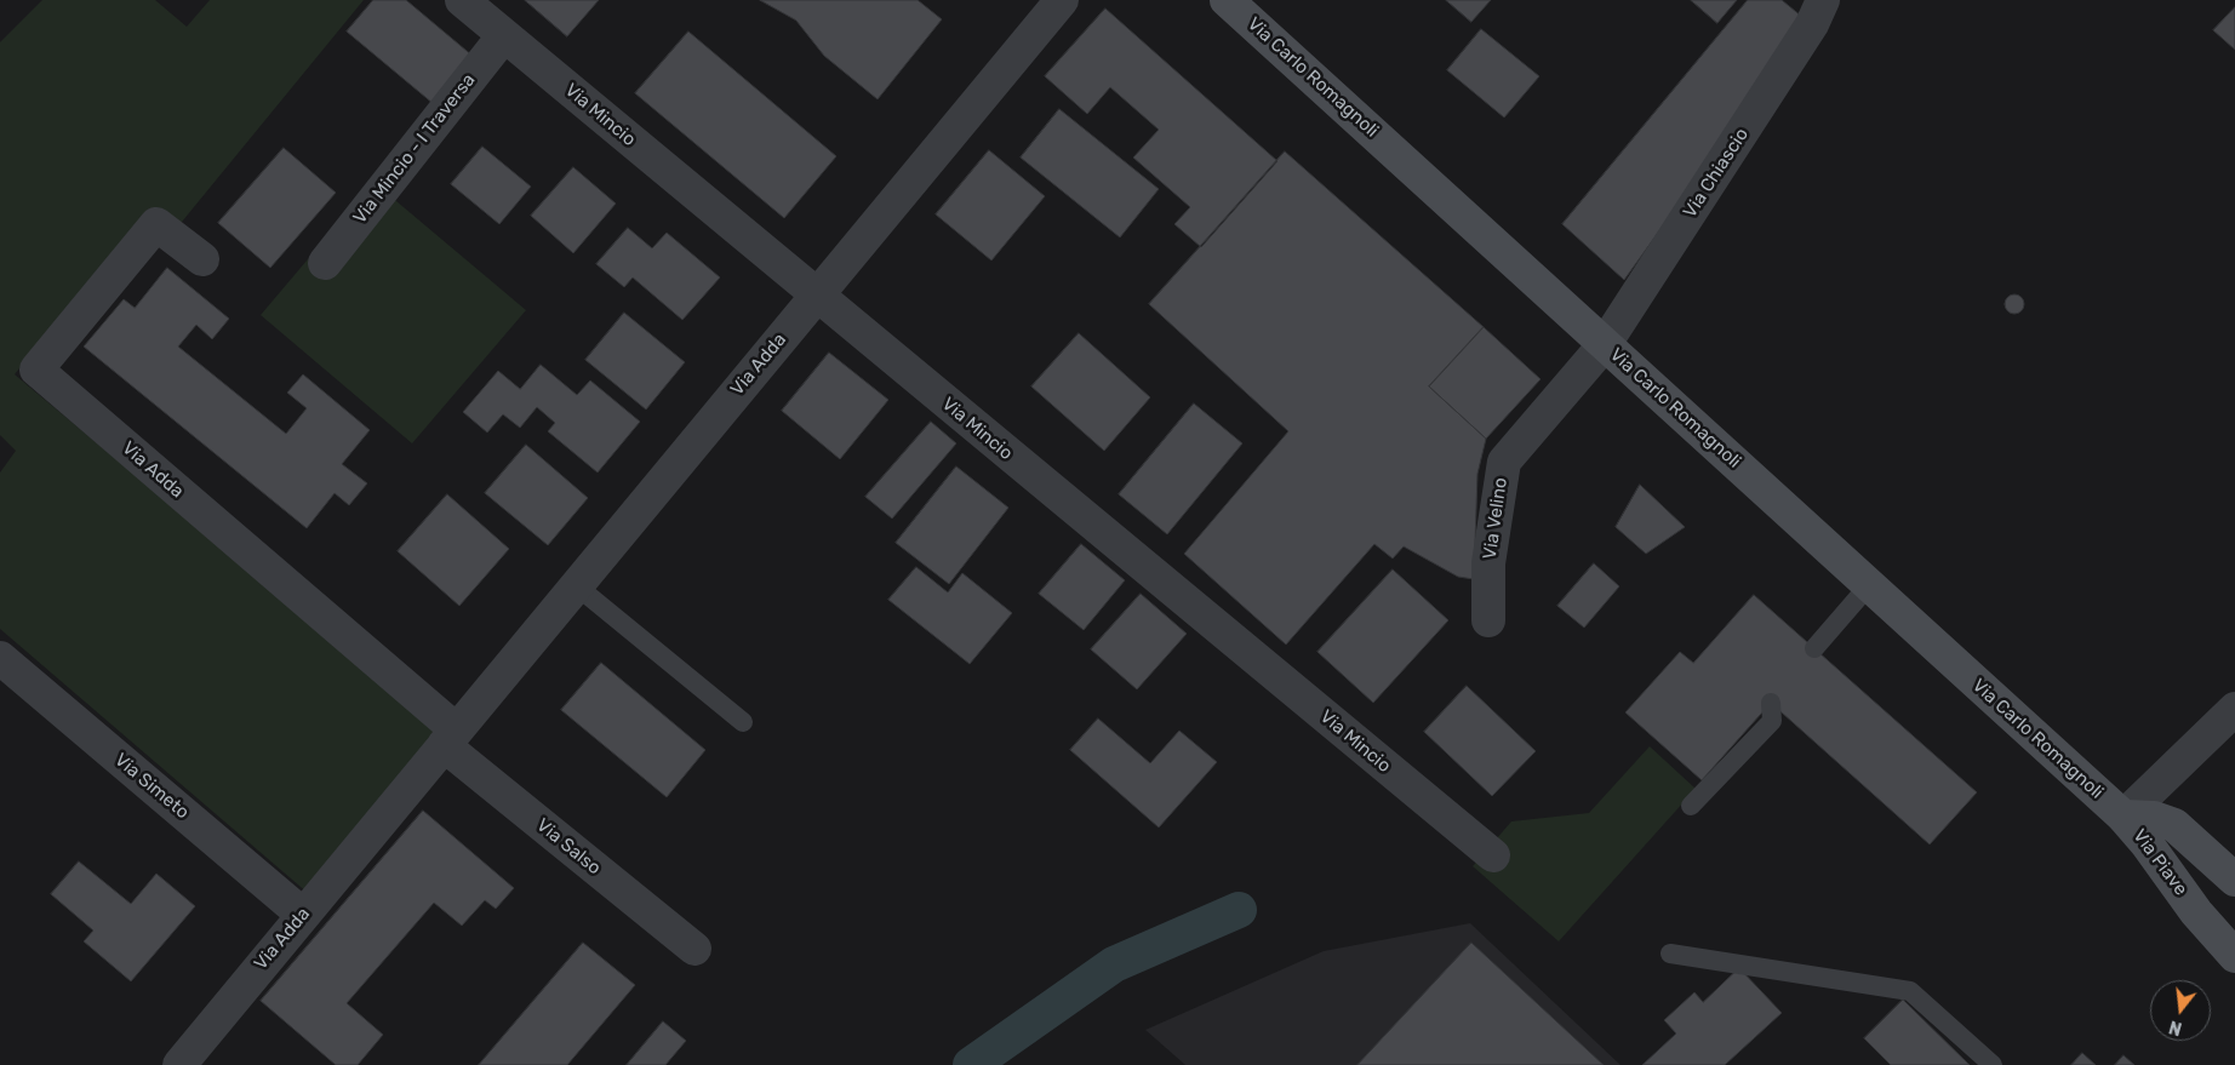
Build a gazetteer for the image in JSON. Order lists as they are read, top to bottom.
{
  "streets": {
    "main road": ["Via Carlo Romagnoli", "Via Piave"],
    "street": [
      "Via Mincio",
      "Via Mincio - I Traversa",
      "Via Chiascio",
      "Via Adda",
      "Via Velino",
      "Via Simeto",
      "Via Salso"
    ]
  },
  "crossings": [
    ["Via Carlo Romagnoli", "Via Chiascio"],
    ["Via Carlo Romagnoli", "Via Velino"],
    ["Via Carlo Romagnoli", "Via Piave"],
    ["Via Mincio", "Via Mincio - I Traversa"],
    ["Via Mincio", "Via Adda"],
    ["Via Chiascio", "Via Velino"],
    ["Via Adda", "Via Simeto"],
    ["Via Adda", "Via Salso"]
  ],
  "north": "bottom"
}
